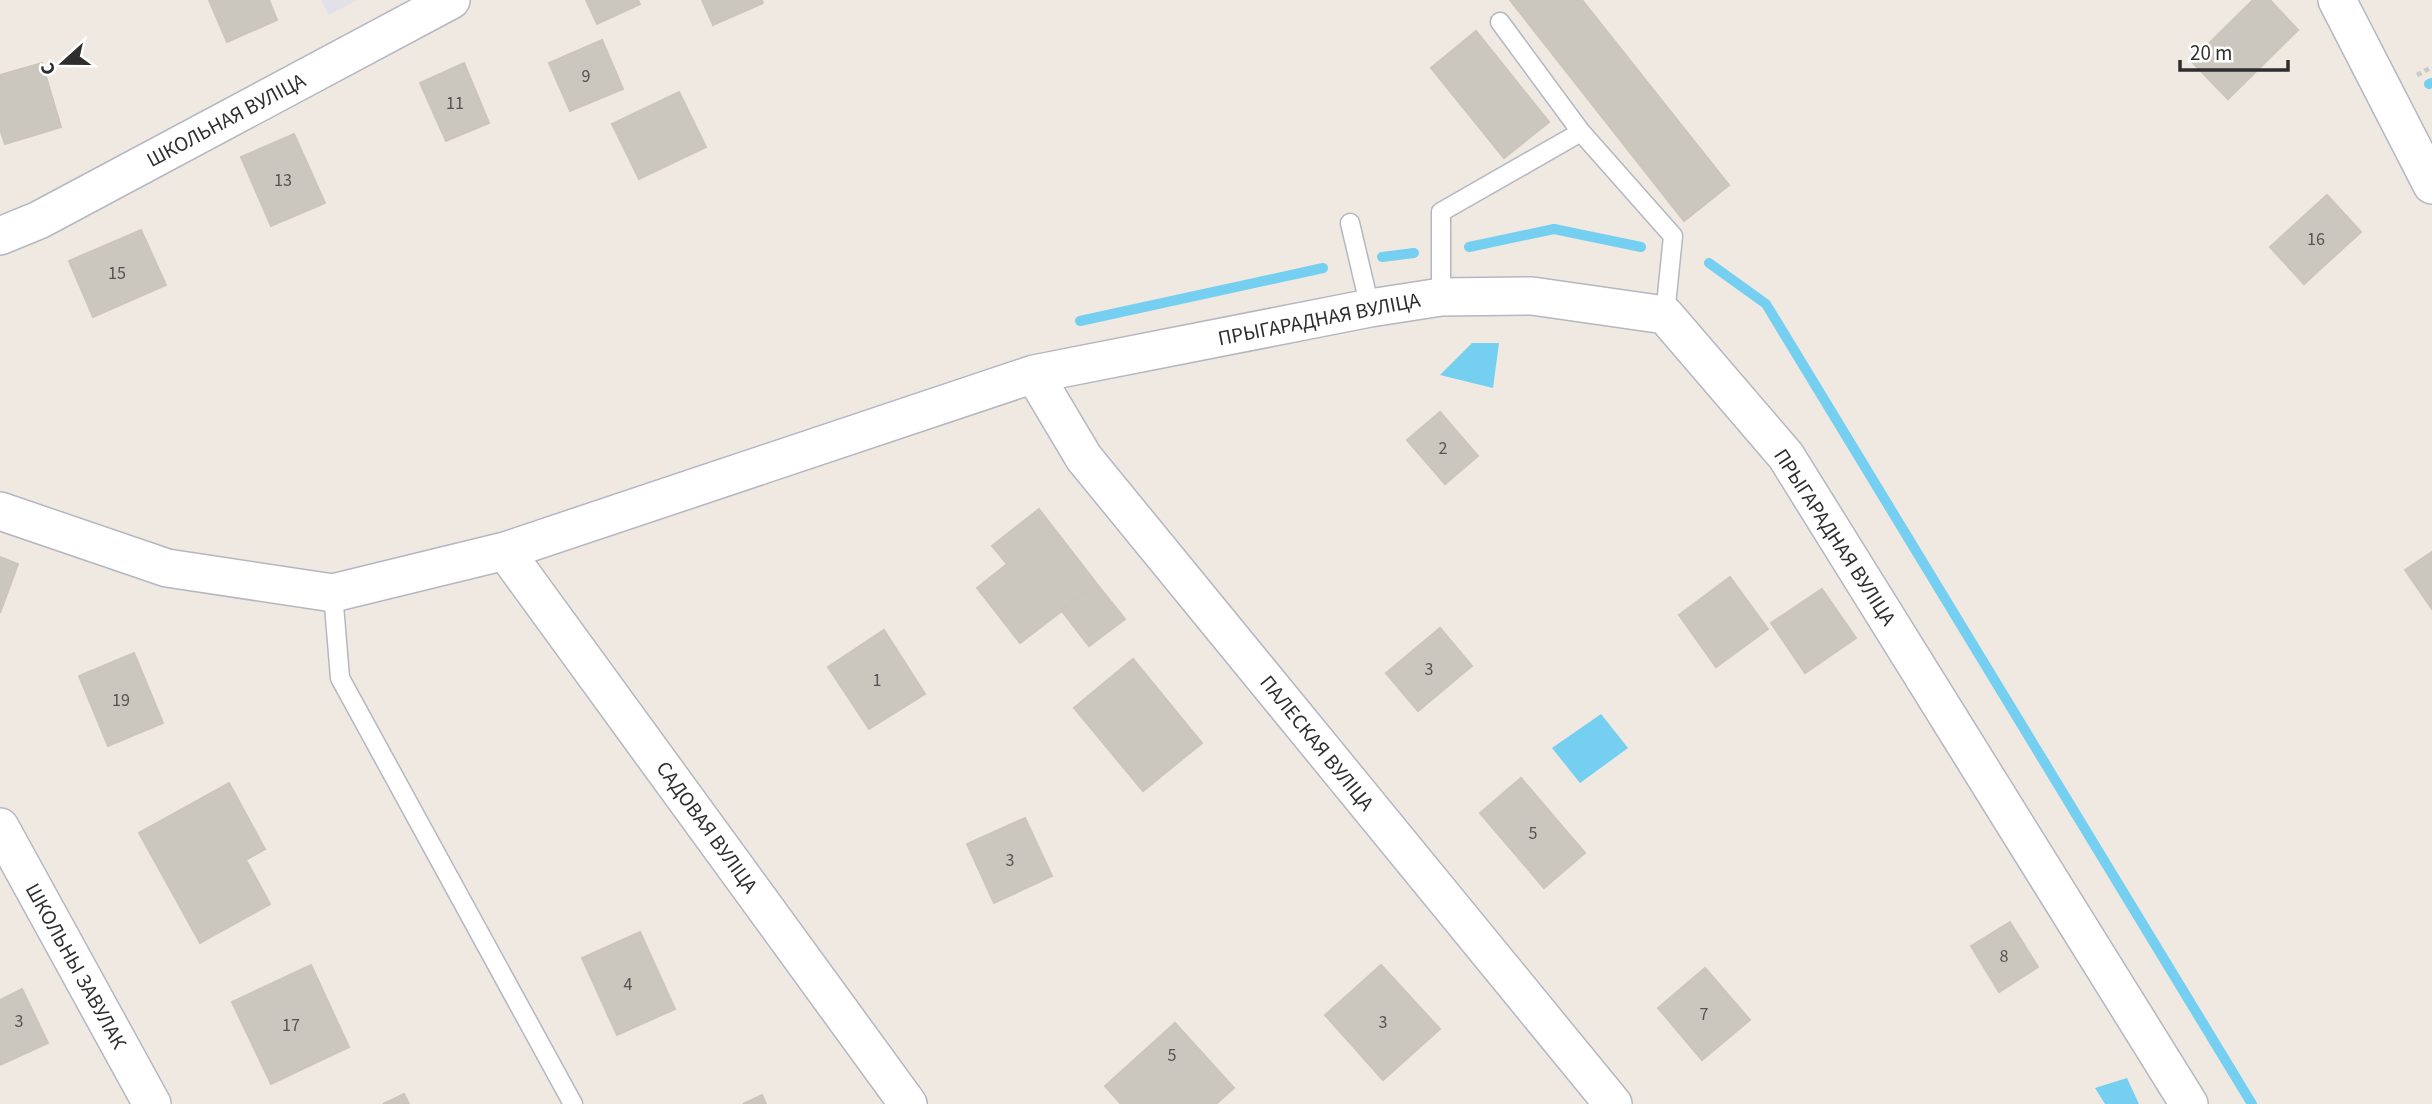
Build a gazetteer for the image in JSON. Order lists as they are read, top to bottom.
{
  "streets": {
    "street": [
      "ШКОЛЬНАЯ ВУЛІЦА",
      "ПРЫГАРАДНАЯ ВУЛІЦА",
      "ПАЛЕСКАЯ ВУЛІЦА",
      "САДОВАЯ ВУЛІЦА",
      "ШКОЛЬНЫ ЗАВУЛАК"
    ]
  },
  "crossings": [
    ["ПРЫГАРАДНАЯ ВУЛІЦА", "ПАЛЕСКАЯ ВУЛІЦА"],
    ["ПРЫГАРАДНАЯ ВУЛІЦА", "САДОВАЯ ВУЛІЦА"]
  ],
  "house_numbers": [
    "9",
    "11",
    "13",
    "16",
    "15",
    "2",
    "3",
    "1",
    "19",
    "5",
    "3",
    "8",
    "4",
    "7",
    "3",
    "3",
    "17",
    "5"
  ],
  "scale_bar": "20 m",
  "north": "left"
}
